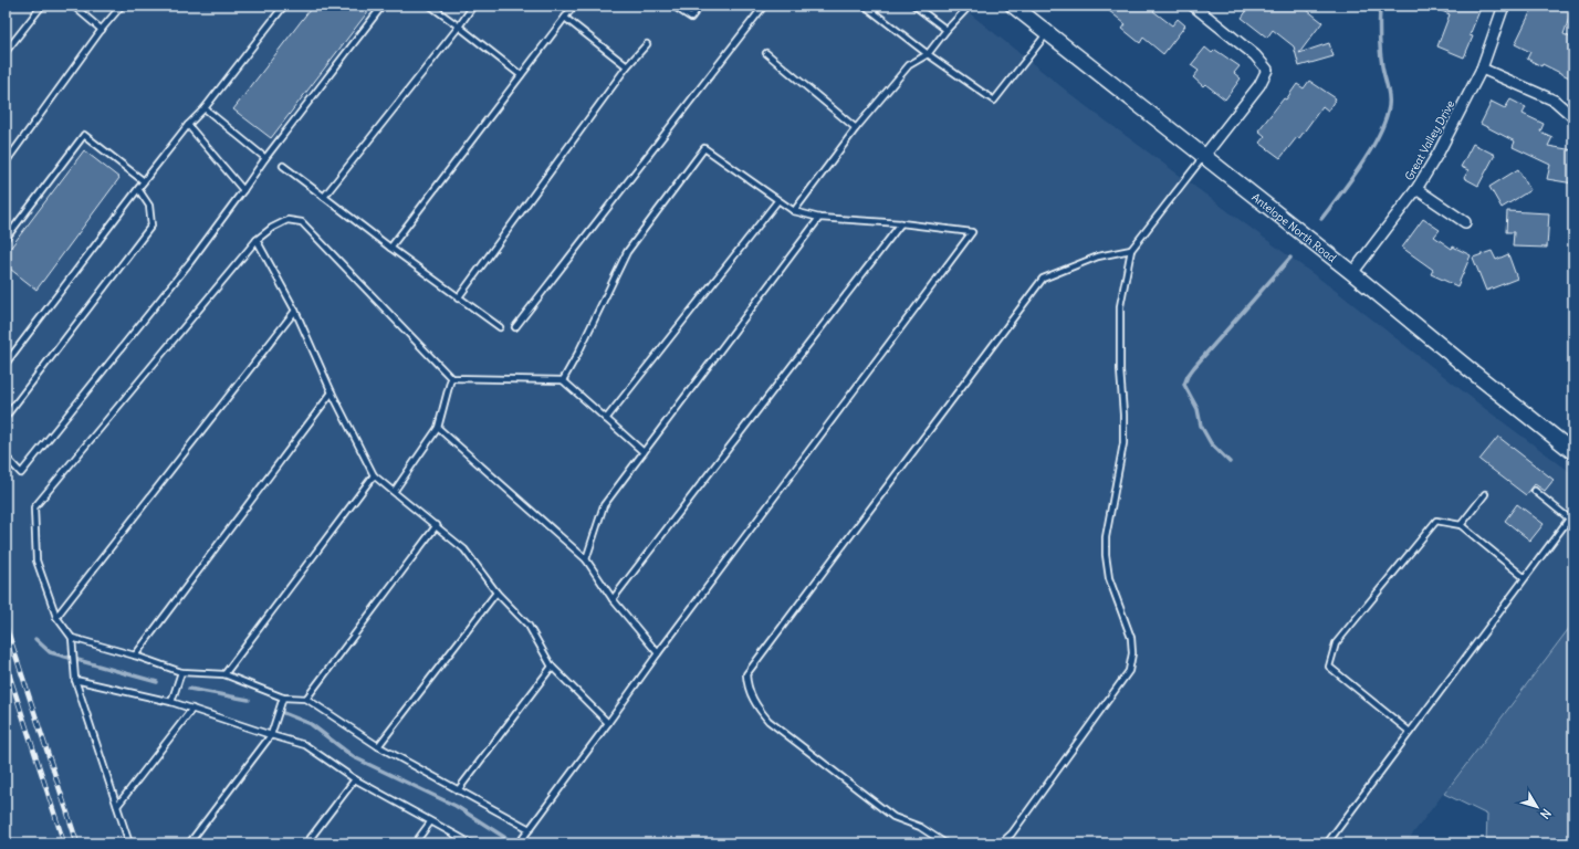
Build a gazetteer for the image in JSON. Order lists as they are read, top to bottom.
{
  "streets": {
    "main road": ["Antelope North Road"],
    "street": ["Great Valley Drive"]
  },
  "crossings": [
    ["Great Valley Drive", "Antelope North Road"]
  ],
  "north": "bottom right"
}
